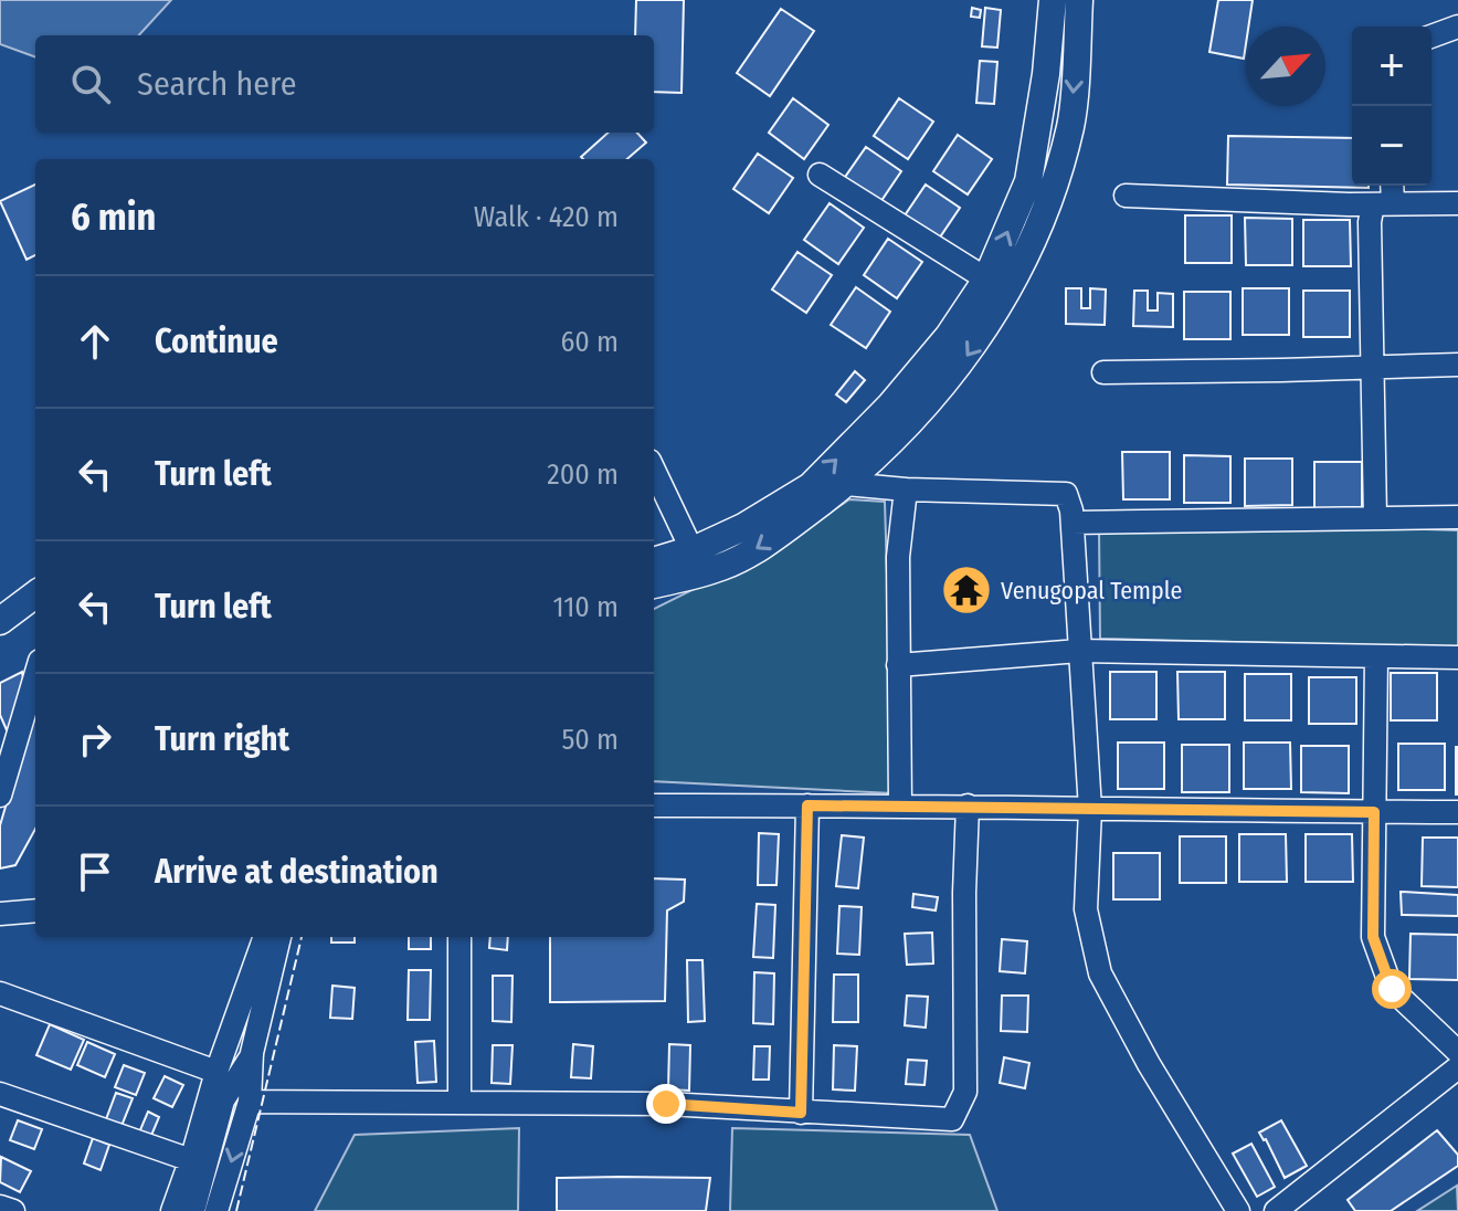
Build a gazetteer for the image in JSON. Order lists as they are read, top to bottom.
{
  "places": {
    "temple": ["Venugopal Temple"]
  },
  "north": "top right",
  "page": {
    "map_buttons": ["+", "−"],
    "search": "Search here",
    "heading": ["6 min", "Walk · 420 m"],
    "list": [
      ["Continue", "60 m"],
      ["Turn left", "200 m"],
      ["Turn left", "110 m"],
      ["Turn right", "50 m"],
      "Arrive at destination"
    ]
  }
}
